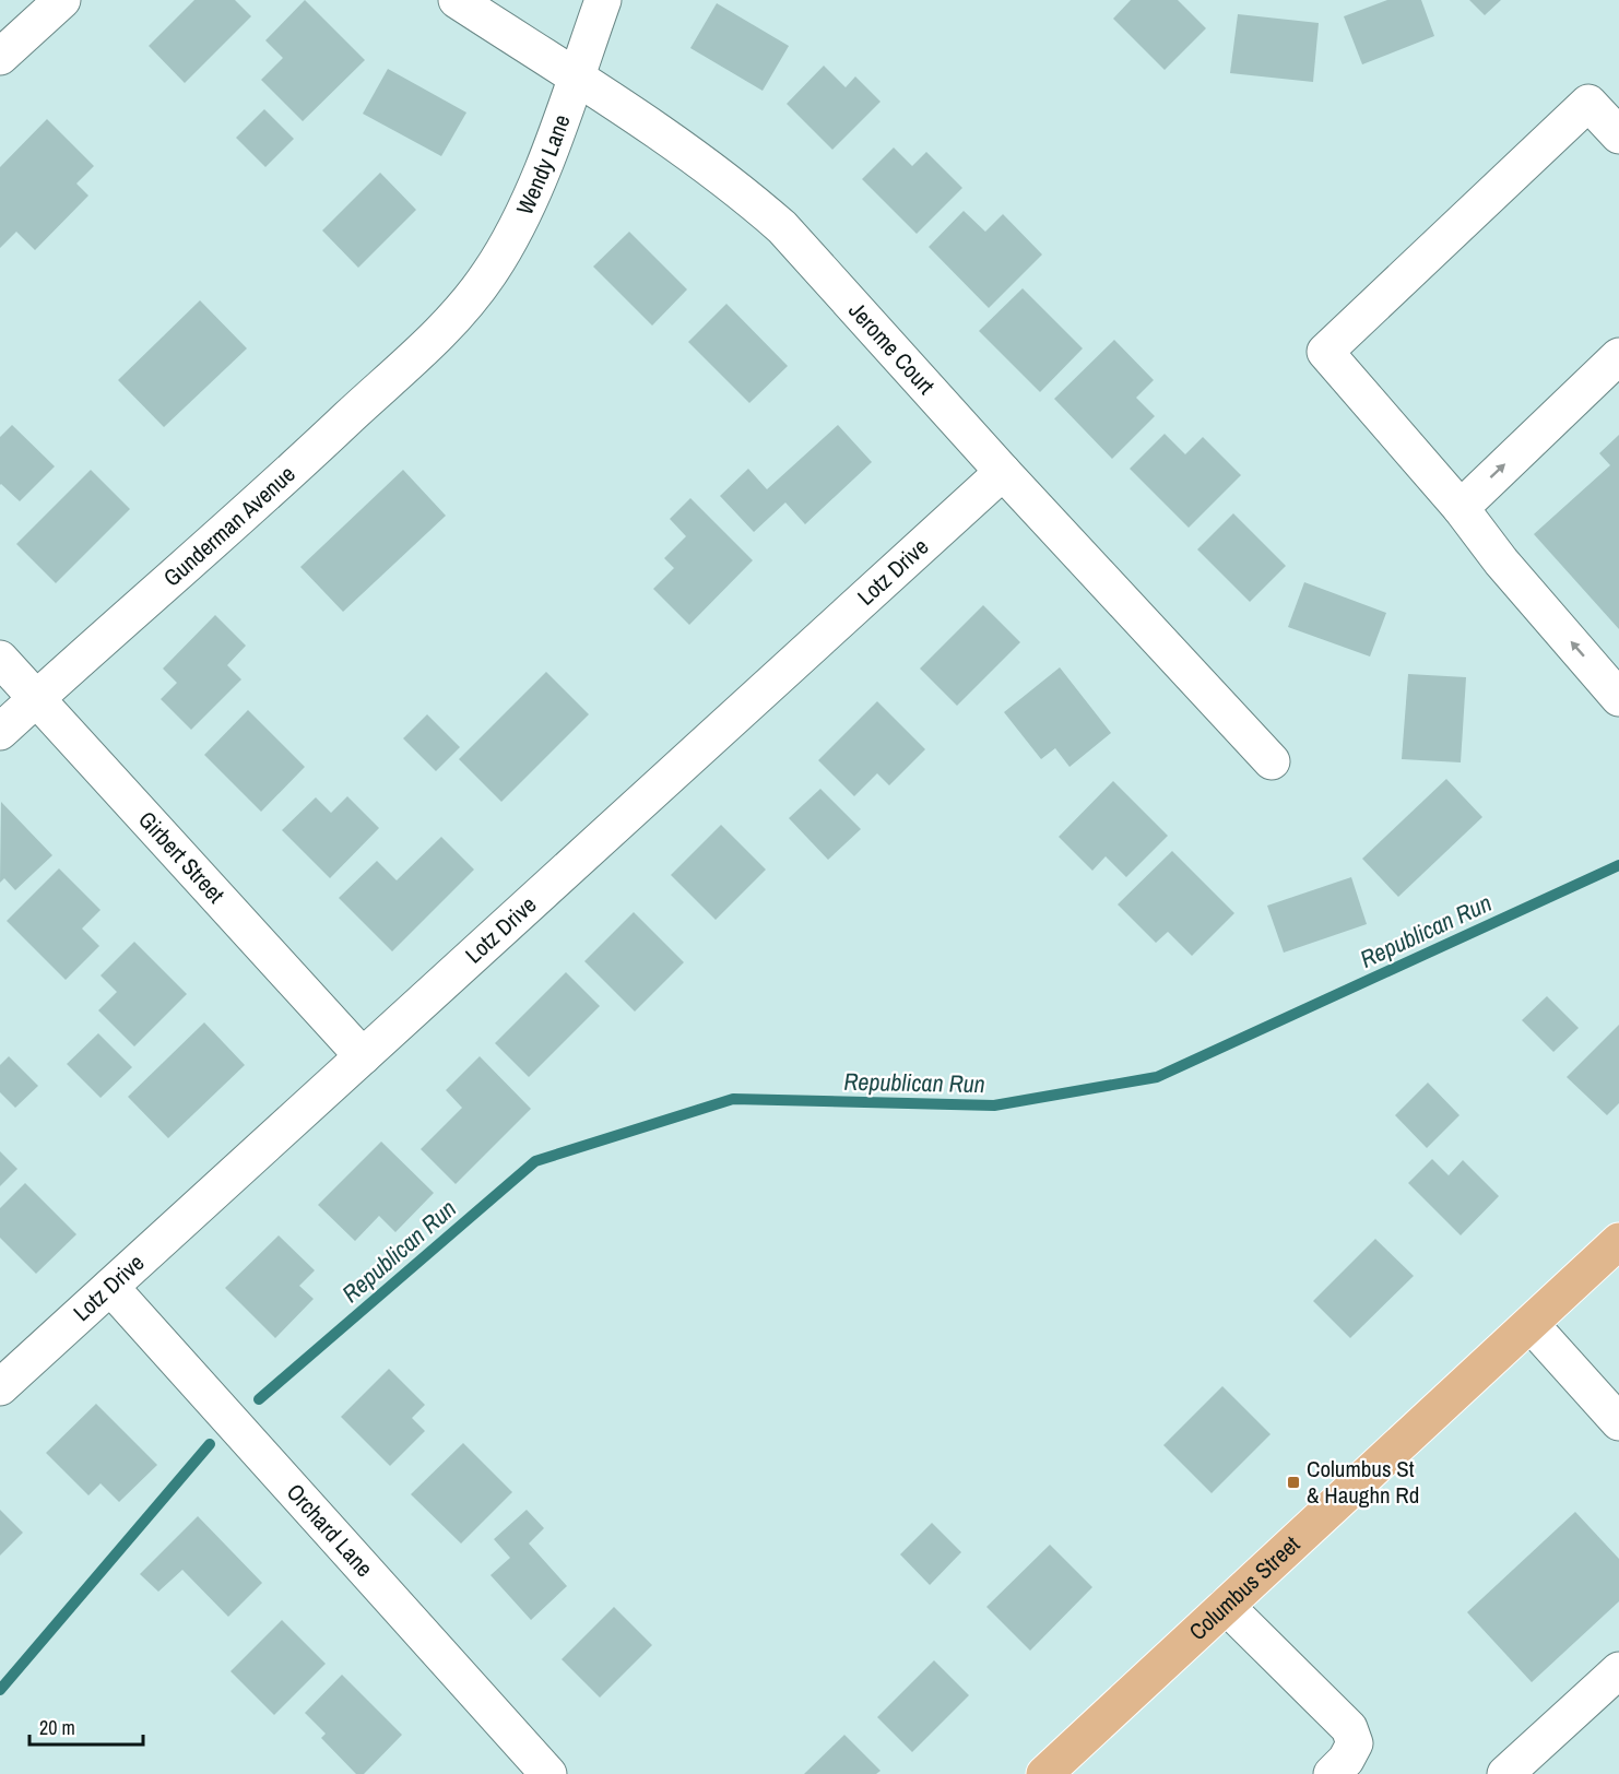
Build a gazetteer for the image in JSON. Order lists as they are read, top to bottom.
{
  "streets": {
    "main road": ["Columbus Street"],
    "street": [
      "Wendy Lane",
      "Jerome Court",
      "Gunderman Avenue",
      "Lotz Drive",
      "Girbert Street",
      "Orchard Lane"
    ]
  },
  "crossings": [
    ["Wendy Lane", "Jerome Court"],
    ["Wendy Lane", "Gunderman Avenue"],
    ["Jerome Court", "Lotz Drive"],
    ["Gunderman Avenue", "Girbert Street"],
    ["Lotz Drive", "Girbert Street"],
    ["Lotz Drive", "Orchard Lane"]
  ],
  "water": ["Republican Run"],
  "places": {
    "transit": ["Columbus St & Haughn Rd"]
  },
  "scale_bar": "20 m"
}
